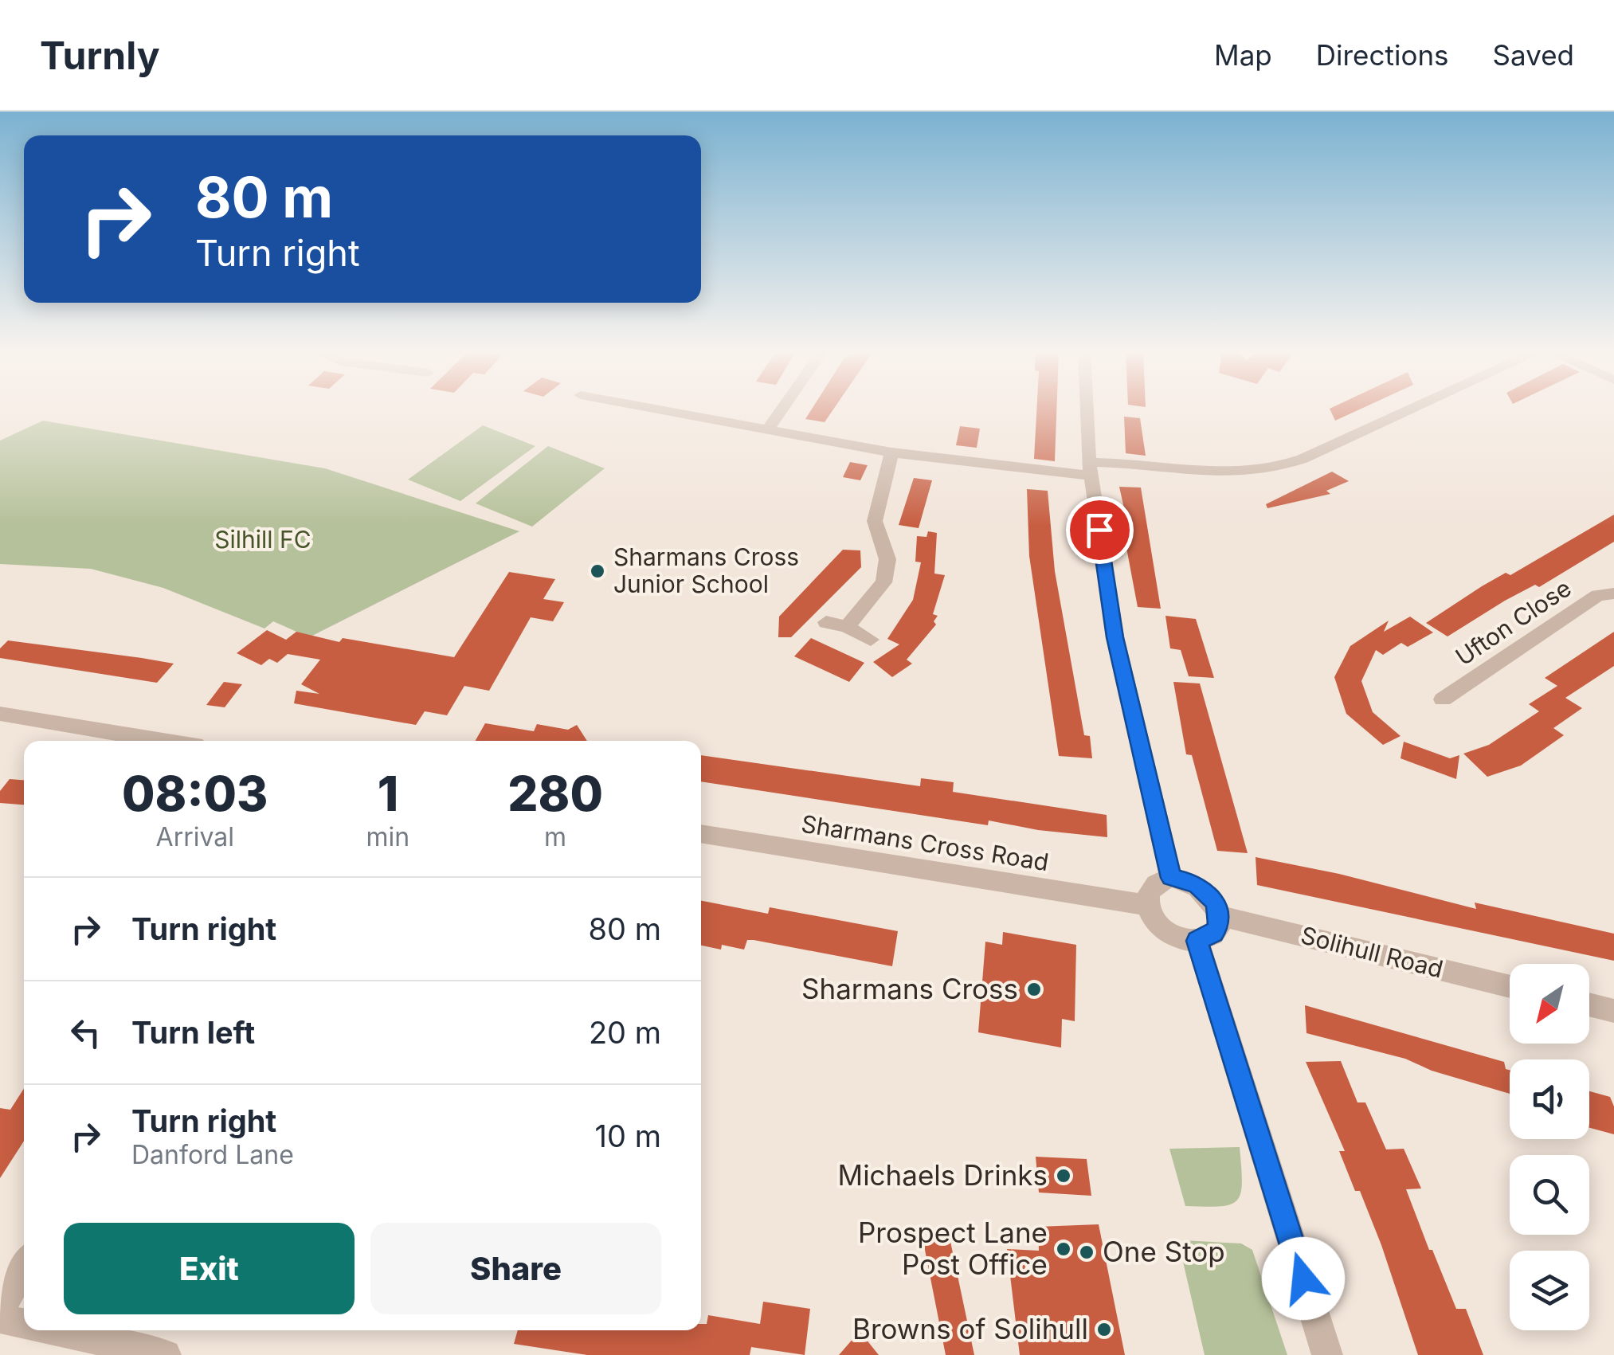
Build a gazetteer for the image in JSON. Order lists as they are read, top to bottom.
{
  "streets": {
    "street": ["Ufton Close", "Sharmans Cross Road", "Solihull Road"]
  },
  "crossings": [
    ["Sharmans Cross Road", "Solihull Road"]
  ],
  "parks": ["Silhill FC"],
  "places": [
    "Sharmans Cross Junior School",
    "Sharmans Cross",
    "Michaels Drinks",
    "Prospect Lane Post Office",
    "One Stop",
    "Browns of Solihull"
  ],
  "north": "bottom left",
  "page": {
    "header": "Turnly",
    "nav": ["Map", "Directions", "Saved"],
    "turn": ["80 m", "Turn right"],
    "eta": [
      "08:03",
      "Arrival",
      "1",
      "min",
      "280",
      "m"
    ],
    "list": [
      {
        "name": "Turn right",
        "value": "80 m"
      },
      {
        "name": "Turn left",
        "value": "20 m"
      },
      {
        "name": "Turn right",
        "note": "Danford Lane",
        "value": "10 m"
      }
    ],
    "buttons": ["Exit", "Share"]
  }
}
